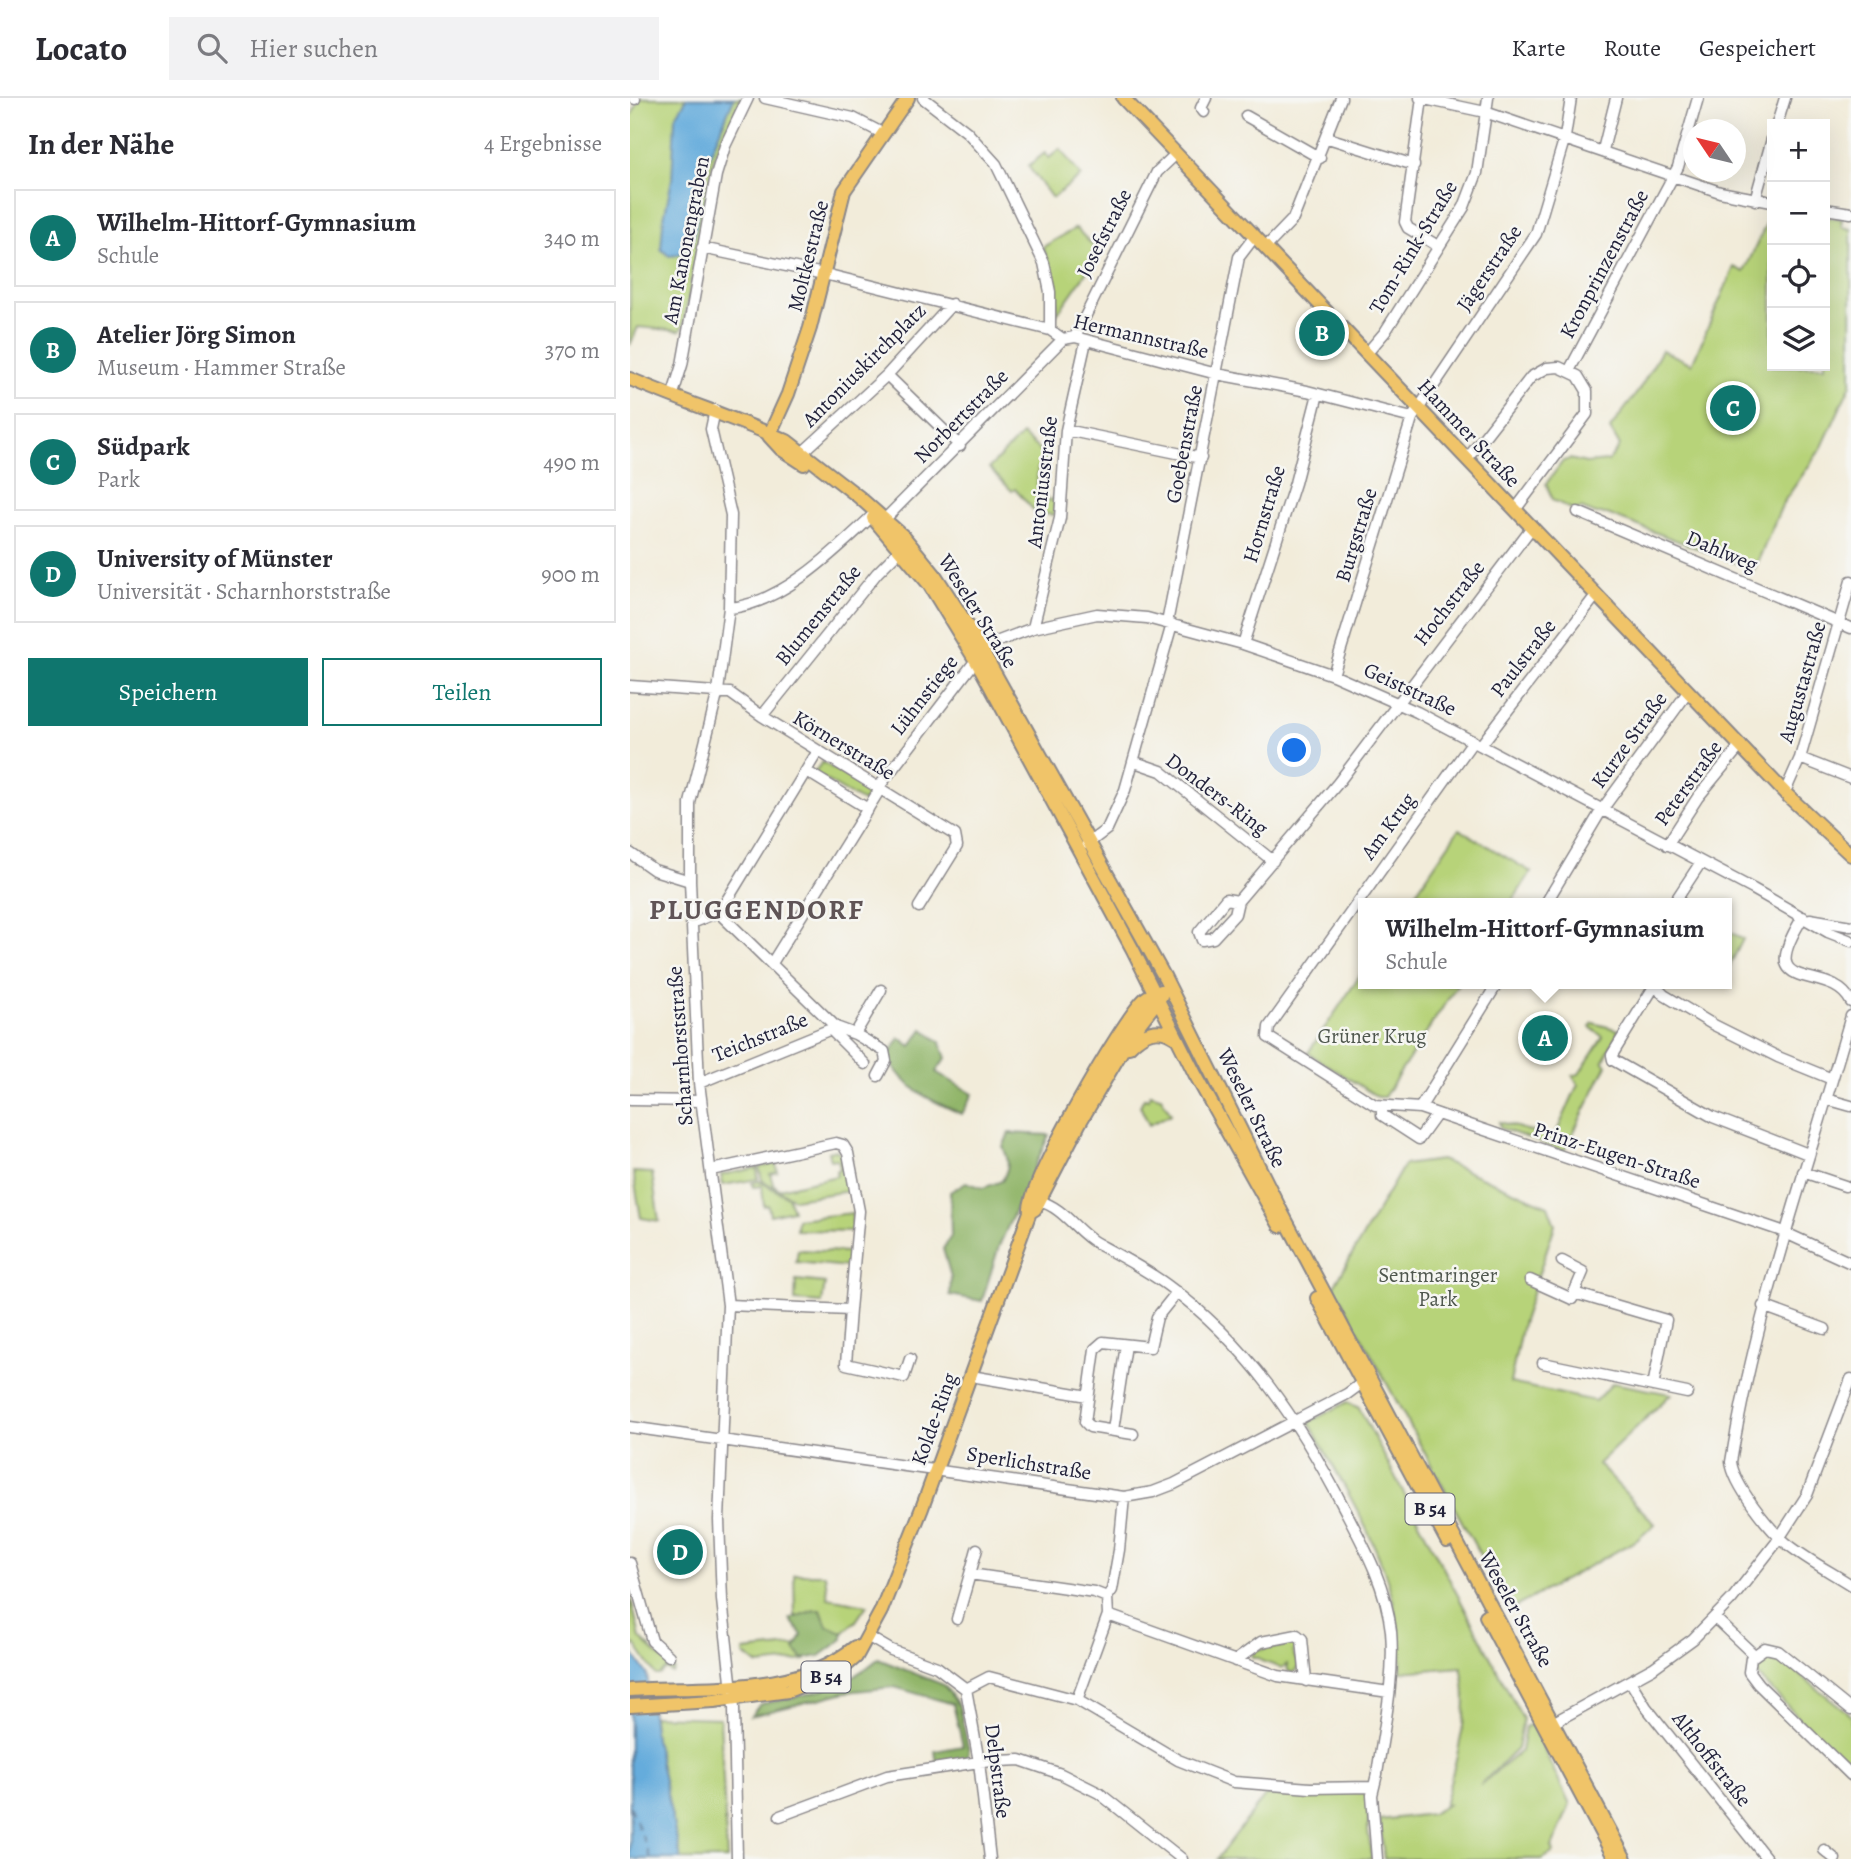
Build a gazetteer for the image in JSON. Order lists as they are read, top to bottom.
{
  "streets": {
    "main road": [
      "Moltkestraße",
      "Hammer Straße",
      "Weseler Straße",
      "Kolde-Ring",
      "B 54"
    ],
    "street": [
      "Josefstraße",
      "Am Kanonengraben",
      "Tom-Rink-Straße",
      "Kronprinzenstraße",
      "Jägerstraße",
      "Hermannstraße",
      "Antoniuskirchplatz",
      "Norbertstraße",
      "Goebenstraße",
      "Antoniusstraße",
      "Hornstraße",
      "Burgstraße",
      "Dahlweg",
      "Hochstraße",
      "Blumenstraße",
      "Paulstraße",
      "Augustastraße",
      "Geiststraße",
      "Lühnstiege",
      "Kurze Straße",
      "Körnerstraße",
      "Peterstraße",
      "Donders-Ring",
      "Am Krug",
      "Teichstraße",
      "Scharnhorststraße",
      "Prinz-Eugen-Straße",
      "Sperlichstraße",
      "Althoffstraße",
      "Delpstraße"
    ]
  },
  "crossings": [
    ["Josefstraße", "Hermannstraße"],
    ["Josefstraße", "Hammer Straße"],
    ["Am Kanonengraben", "Hermannstraße"],
    ["Am Kanonengraben", "Weseler Straße"],
    ["Tom-Rink-Straße", "Hammer Straße"],
    ["Moltkestraße", "Hermannstraße"],
    ["Moltkestraße", "Weseler Straße"],
    ["Jägerstraße", "Hermannstraße"],
    ["Jägerstraße", "Hammer Straße"],
    ["Jägerstraße", "Burgstraße"],
    ["Hermannstraße", "Antoniuskirchplatz"],
    ["Hermannstraße", "Norbertstraße"],
    ["Hermannstraße", "Hammer Straße"],
    ["Hermannstraße", "Goebenstraße"],
    ["Hermannstraße", "Antoniusstraße"],
    ["Hermannstraße", "Hornstraße"],
    ["Hermannstraße", "Burgstraße"],
    ["Antoniuskirchplatz", "Weseler Straße"],
    ["Norbertstraße", "Weseler Straße"],
    ["Hammer Straße", "Goebenstraße"],
    ["Hammer Straße", "Burgstraße"],
    ["Hammer Straße", "Hochstraße"],
    ["Hammer Straße", "Paulstraße"],
    ["Hammer Straße", "Augustastraße"],
    ["Hammer Straße", "Kurze Straße"],
    ["Hammer Straße", "Peterstraße"],
    ["Goebenstraße", "Weseler Straße"],
    ["Goebenstraße", "Geiststraße"],
    ["Goebenstraße", "Donders-Ring"],
    ["Antoniusstraße", "Geiststraße"],
    ["Hornstraße", "Geiststraße"],
    ["Burgstraße", "Geiststraße"],
    ["Dahlweg", "Augustastraße"],
    ["Hochstraße", "Geiststraße"],
    ["Hochstraße", "Donders-Ring"],
    ["Weseler Straße", "Blumenstraße"],
    ["Weseler Straße", "Geiststraße"],
    ["Weseler Straße", "Lühnstiege"],
    ["Weseler Straße", "Scharnhorststraße"],
    ["Weseler Straße", "Kolde-Ring"],
    ["Weseler Straße", "Sperlichstraße"],
    ["Blumenstraße", "Körnerstraße"],
    ["Paulstraße", "Geiststraße"],
    ["Paulstraße", "Am Krug"],
    ["Geiststraße", "Lühnstiege"],
    ["Geiststraße", "Kurze Straße"],
    ["Geiststraße", "Peterstraße"],
    ["Geiststraße", "Donders-Ring"],
    ["Geiststraße", "Am Krug"],
    ["Lühnstiege", "Körnerstraße"],
    ["Körnerstraße", "Scharnhorststraße"],
    ["Am Krug", "Prinz-Eugen-Straße"],
    ["Teichstraße", "Scharnhorststraße"],
    ["Scharnhorststraße", "Kolde-Ring"],
    ["Scharnhorststraße", "Sperlichstraße"],
    ["Scharnhorststraße", "B 54"],
    ["Kolde-Ring", "Sperlichstraße"],
    ["Kolde-Ring", "B 54"]
  ],
  "districts": ["PLUGGENDORF"],
  "parks": ["Grüner Krug", "Sentmaringer Park"],
  "north": "top left",
  "page": {
    "header": "Locato",
    "search": "Hier suchen",
    "nav": ["Karte", "Route", "Gespeichert"],
    "heading": ["In der Nähe", "4 Ergebnisse"],
    "map_buttons": ["+", "−"],
    "list": [
      {
        "mark": "A",
        "name": "Wilhelm-Hittorf-Gymnasium",
        "note": "Schule",
        "value": "340 m"
      },
      {
        "mark": "B",
        "name": "Atelier Jörg Simon",
        "note": "Museum · Hammer Straße",
        "value": "370 m"
      },
      {
        "mark": "C",
        "name": "Südpark",
        "note": "Park",
        "value": "490 m"
      },
      {
        "mark": "D",
        "name": "University of Münster",
        "note": "Universität · Scharnhorststraße",
        "value": "900 m"
      }
    ],
    "pins": [
      "B",
      "C",
      "A",
      "D"
    ],
    "buttons": ["Speichern", "Teilen"],
    "popup": ["Wilhelm-Hittorf-Gymnasium", "Schule"]
  }
}
